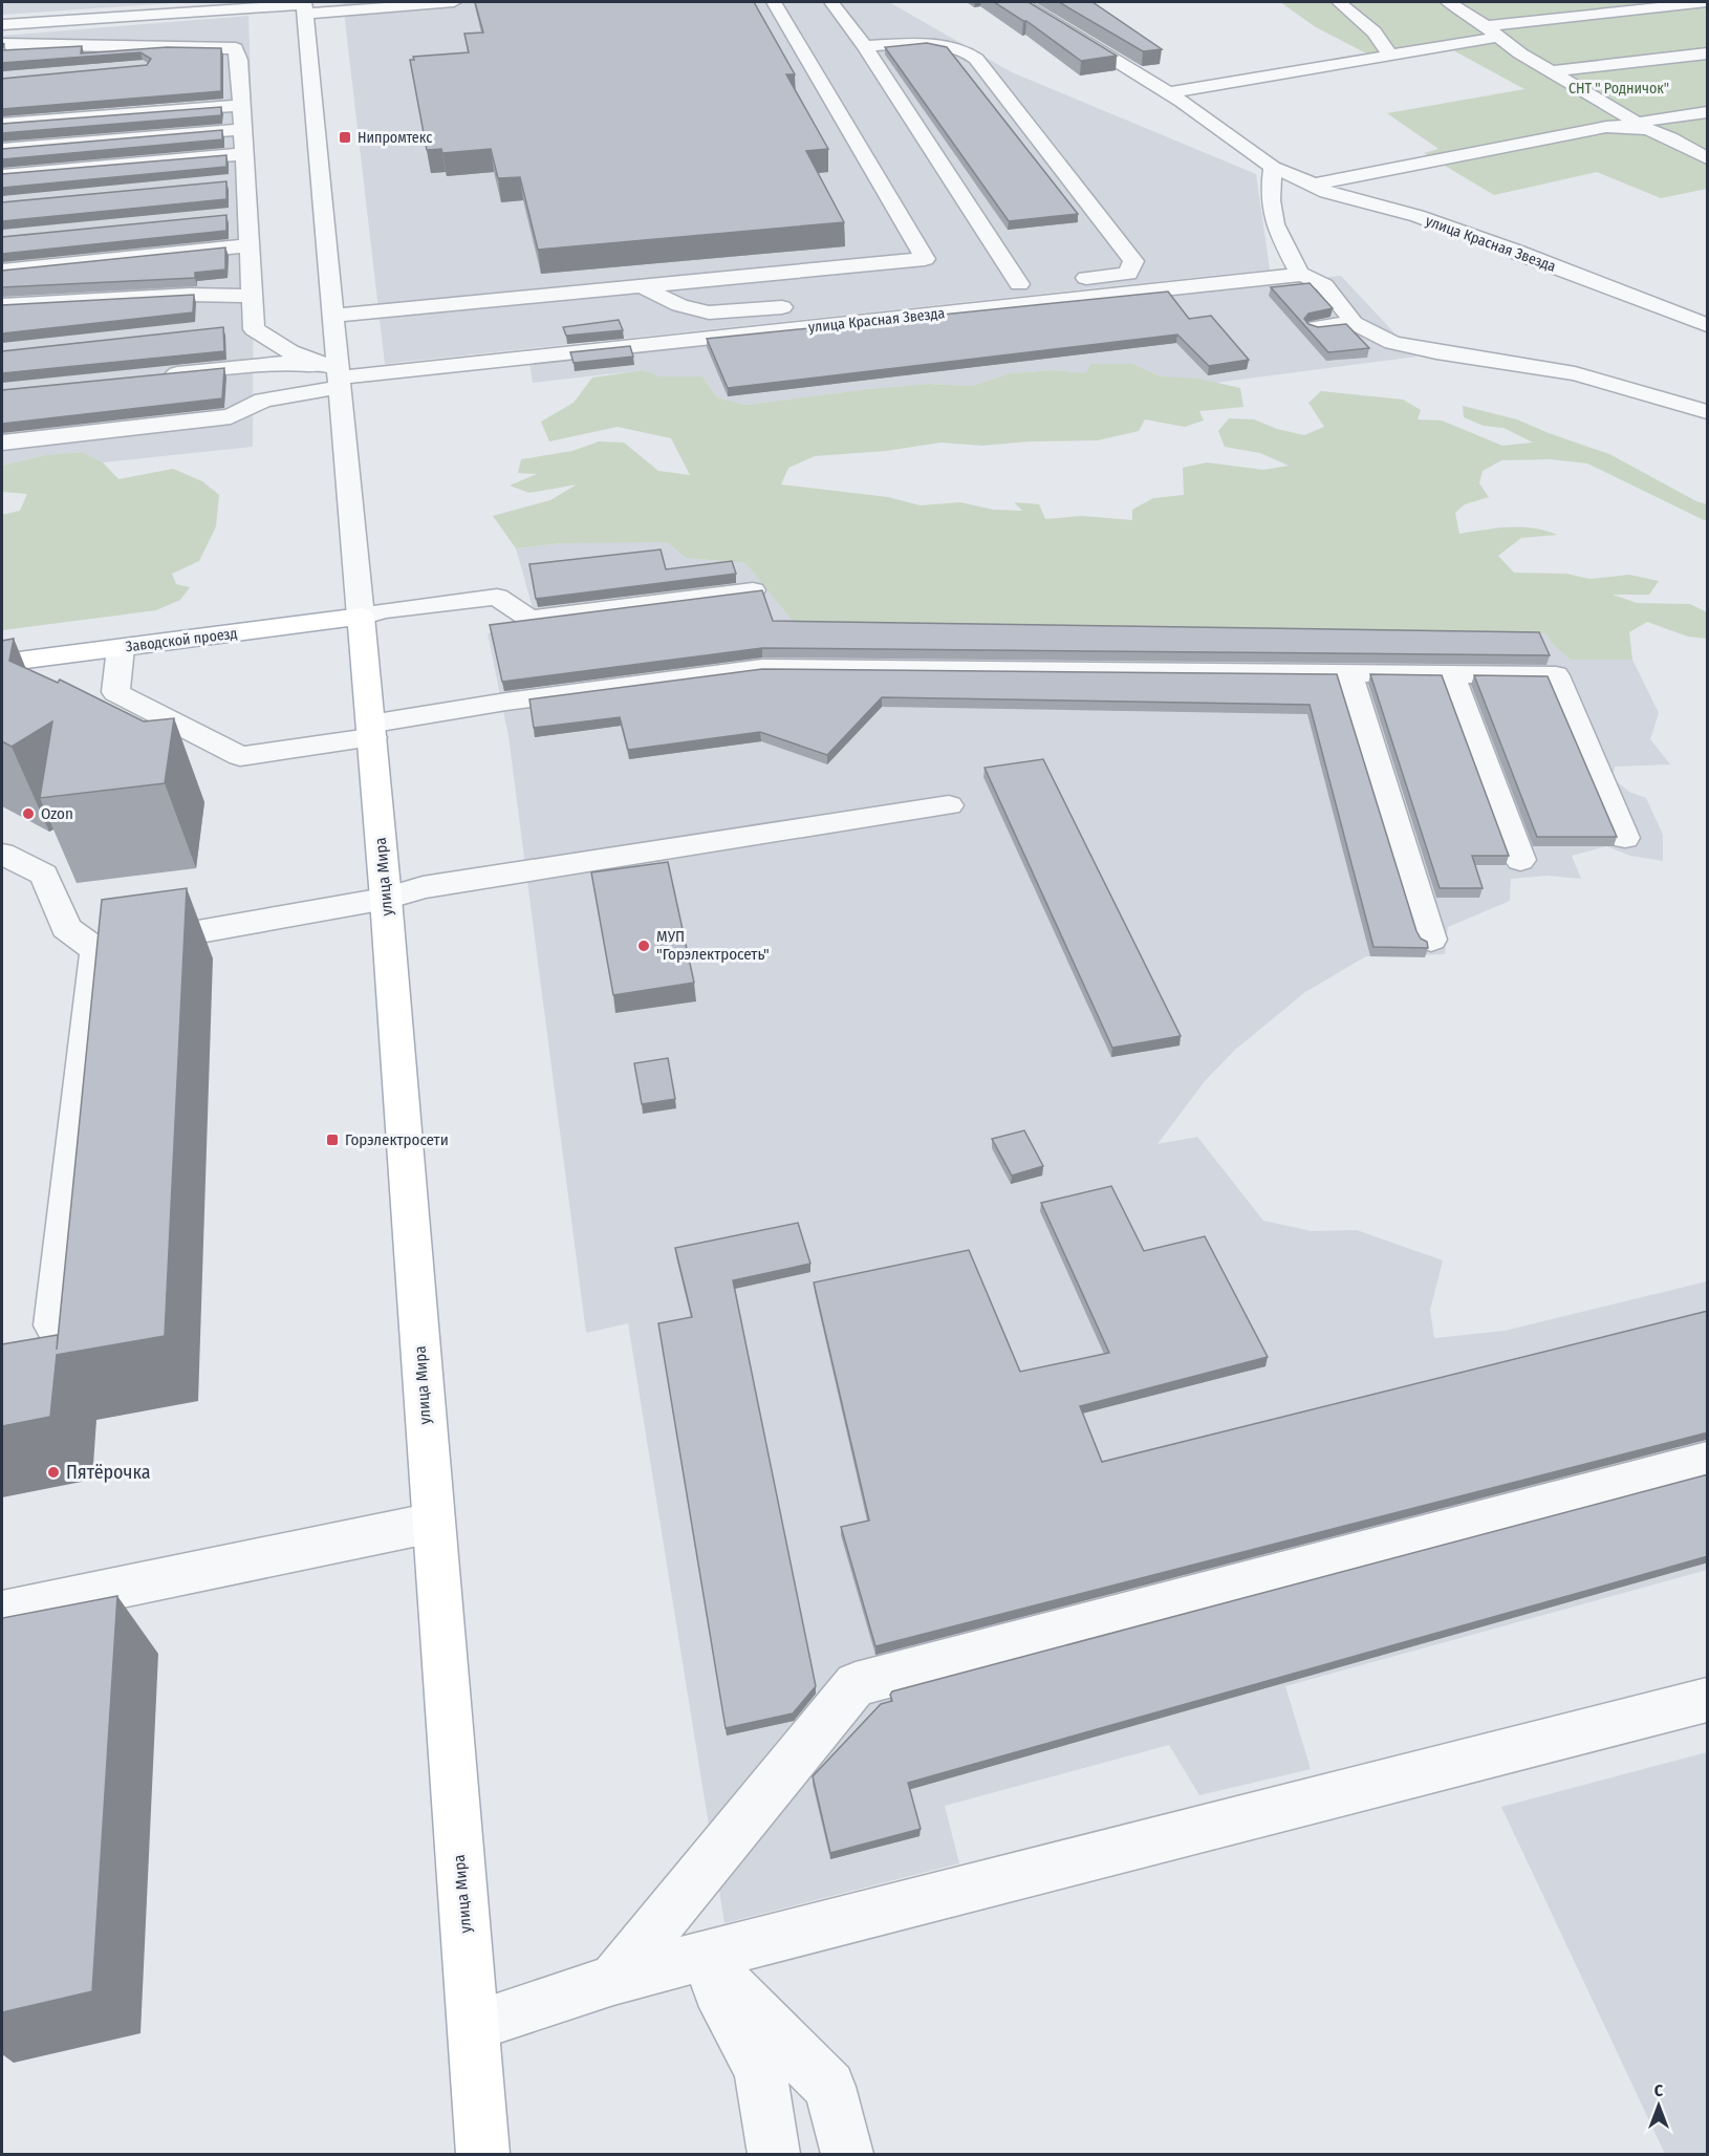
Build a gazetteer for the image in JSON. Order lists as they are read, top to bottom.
{
  "streets": {
    "main road": ["Заводской проезд", "улица Мира"],
    "street": ["улица Красная Звезда"]
  },
  "crossings": [
    ["Заводской проезд", "улица Мира"]
  ],
  "parks": ["СНТ \" Родничок\""],
  "places": {
    "transit": ["Нипромтекс", "Горэлектросети"],
    "other": ["Ozon", "МУП \"Горэлектросеть\"", "Пятёрочка"]
  },
  "north": "top"
}
